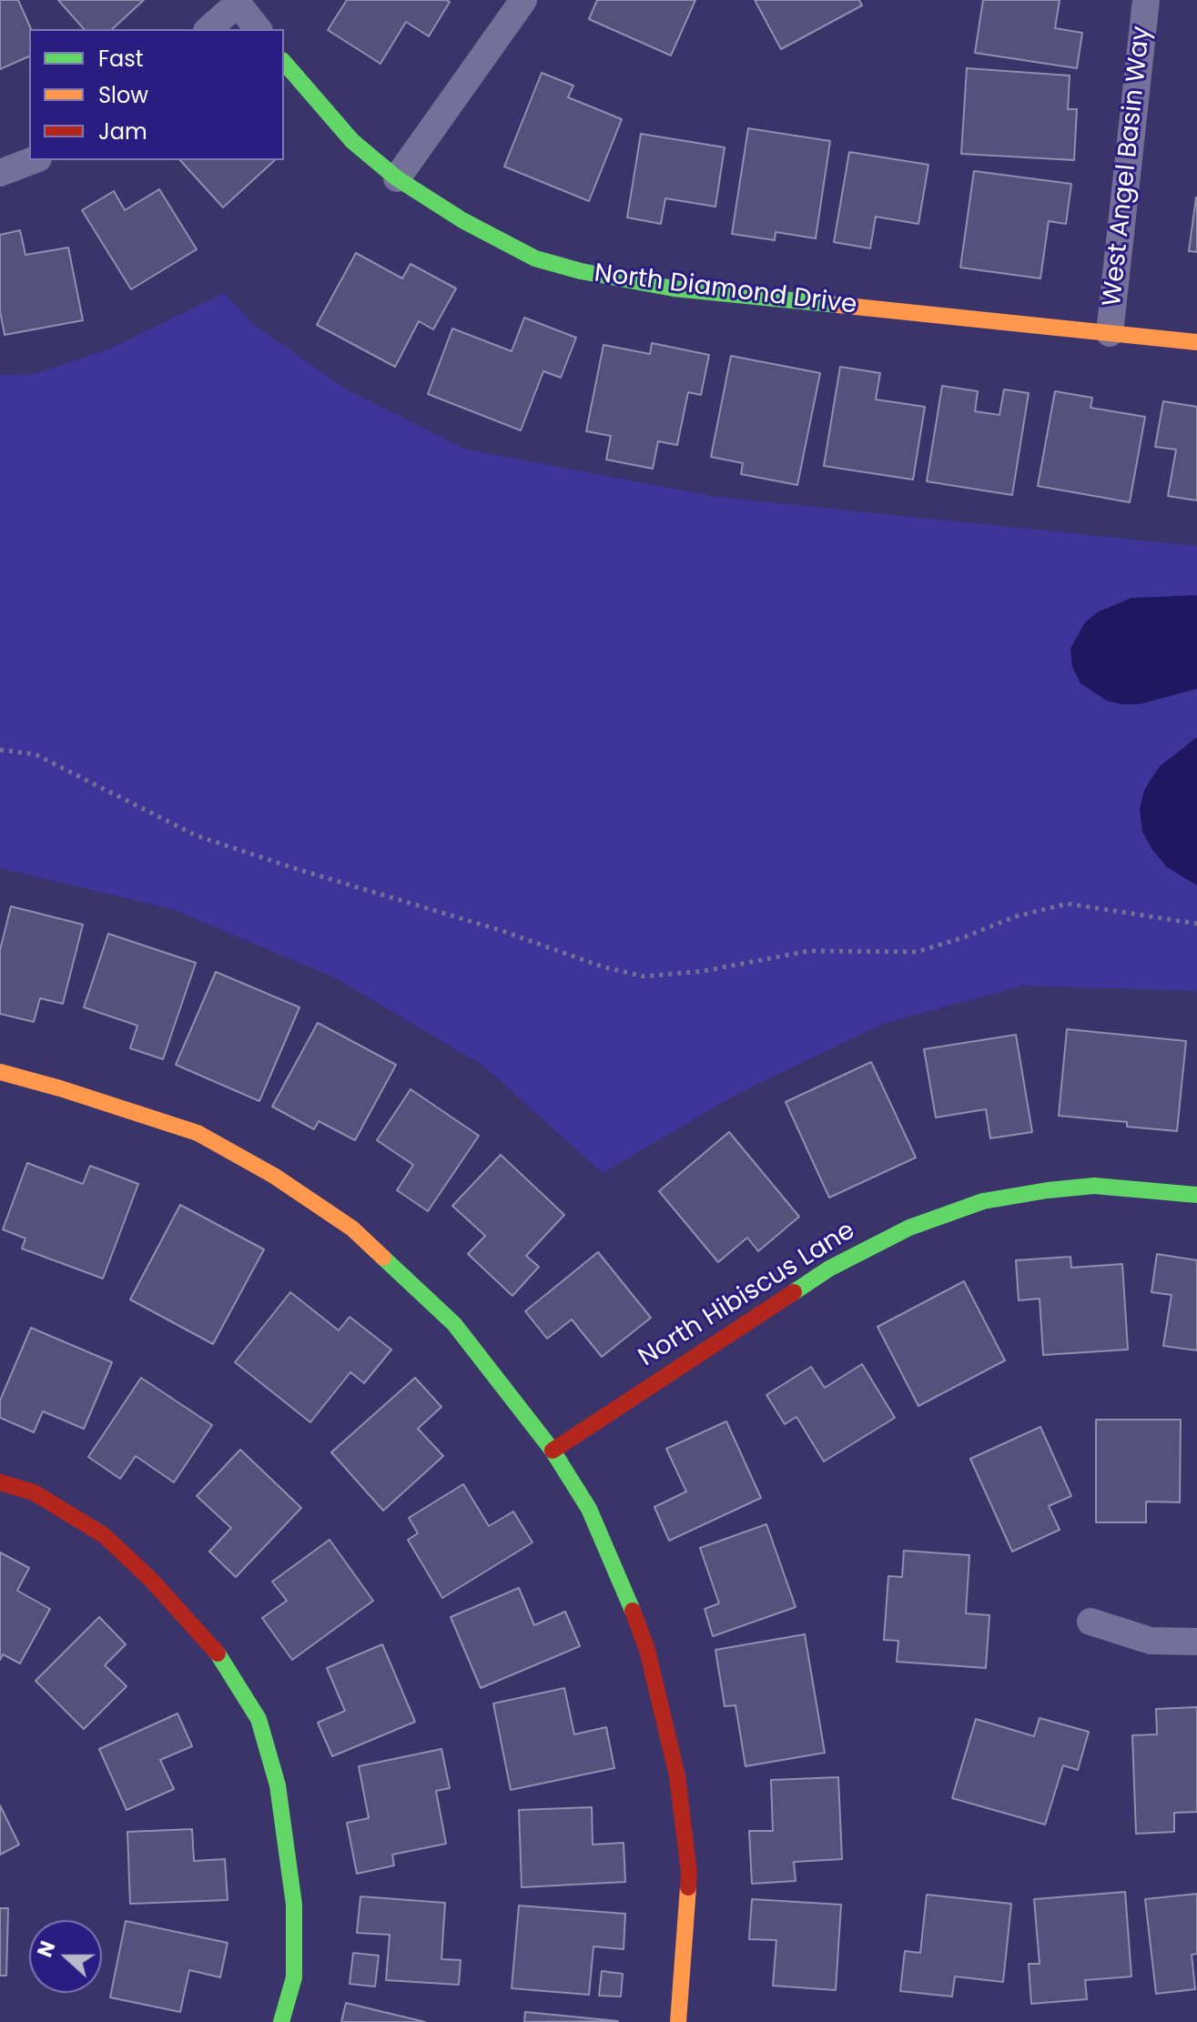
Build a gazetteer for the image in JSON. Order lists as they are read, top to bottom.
{
  "streets": {
    "street": ["West Angel Basin Way", "North Diamond Drive", "North Hibiscus Lane"]
  },
  "crossings": [
    ["West Angel Basin Way", "North Diamond Drive"]
  ],
  "legend": ["Fast", "Slow", "Jam"],
  "north": "left"
}
